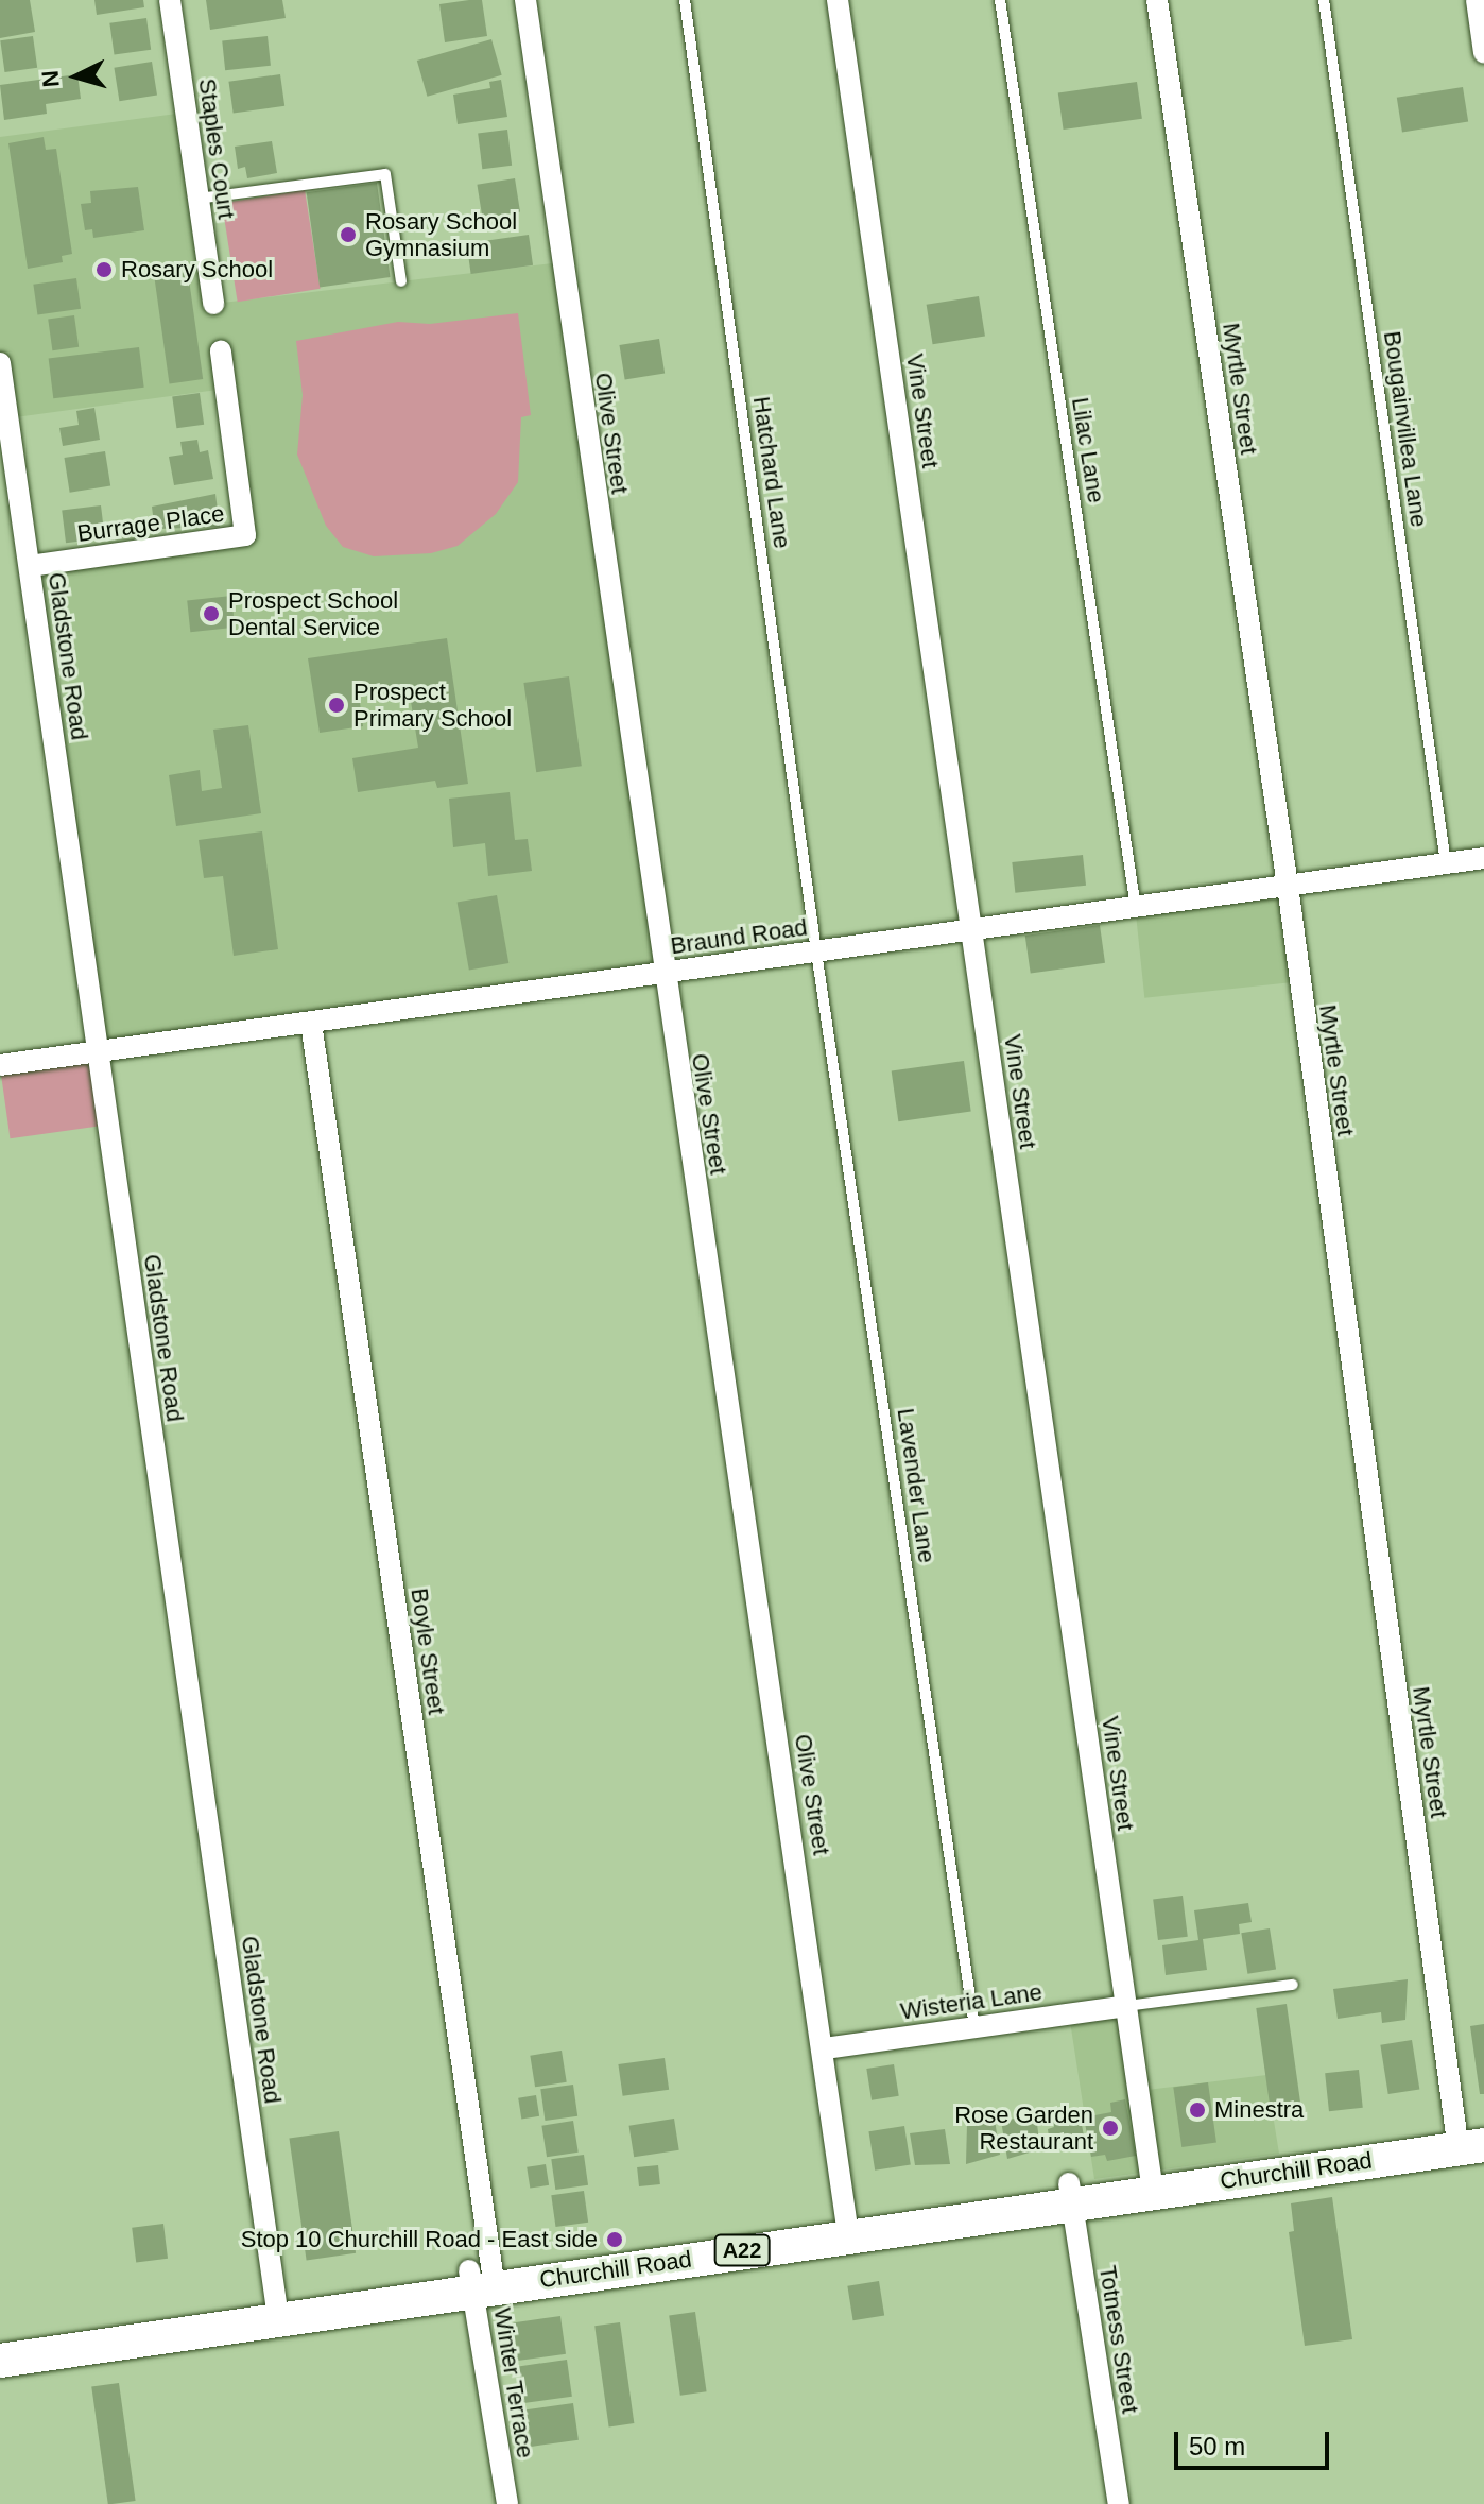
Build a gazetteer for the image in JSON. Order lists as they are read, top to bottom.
{
  "streets": {
    "main road": ["Churchill Road", "A22"],
    "street": [
      "Staples Court",
      "Myrtle Street",
      "Vine Street",
      "Olive Street",
      "Burrage Place",
      "Gladstone Road",
      "Braund Road",
      "Boyle Street",
      "Wisteria Lane",
      "Totness Street",
      "Winter Terrace"
    ],
    "lane": [
      "Bougainvillea Lane",
      "Lilac Lane",
      "Hatchard Lane",
      "Lavender Lane"
    ]
  },
  "crossings": [
    ["Myrtle Street", "Braund Road"],
    ["Myrtle Street", "Churchill Road"],
    ["Vine Street", "Braund Road"],
    ["Vine Street", "Wisteria Lane"],
    ["Vine Street", "Churchill Road"],
    ["Bougainvillea Lane", "Braund Road"],
    ["Olive Street", "Braund Road"],
    ["Olive Street", "Wisteria Lane"],
    ["Olive Street", "Churchill Road"],
    ["Lilac Lane", "Braund Road"],
    ["Hatchard Lane", "Braund Road"],
    ["Hatchard Lane", "Lavender Lane"],
    ["Burrage Place", "Gladstone Road"],
    ["Gladstone Road", "Braund Road"],
    ["Gladstone Road", "Churchill Road"],
    ["Braund Road", "Lavender Lane"],
    ["Braund Road", "Boyle Street"],
    ["Lavender Lane", "Wisteria Lane"],
    ["Boyle Street", "Churchill Road"],
    ["Boyle Street", "Winter Terrace"],
    ["Churchill Road", "Totness Street"],
    ["Churchill Road", "Winter Terrace"]
  ],
  "places": [
    "Rosary School Gymnasium",
    "Rosary School",
    "Prospect School Dental Service",
    "Prospect Primary School",
    "Minestra",
    "Rose Garden Restaurant",
    "Stop 10 Churchill Road - East side"
  ],
  "scale_bar": "50 m",
  "north": "left"
}
